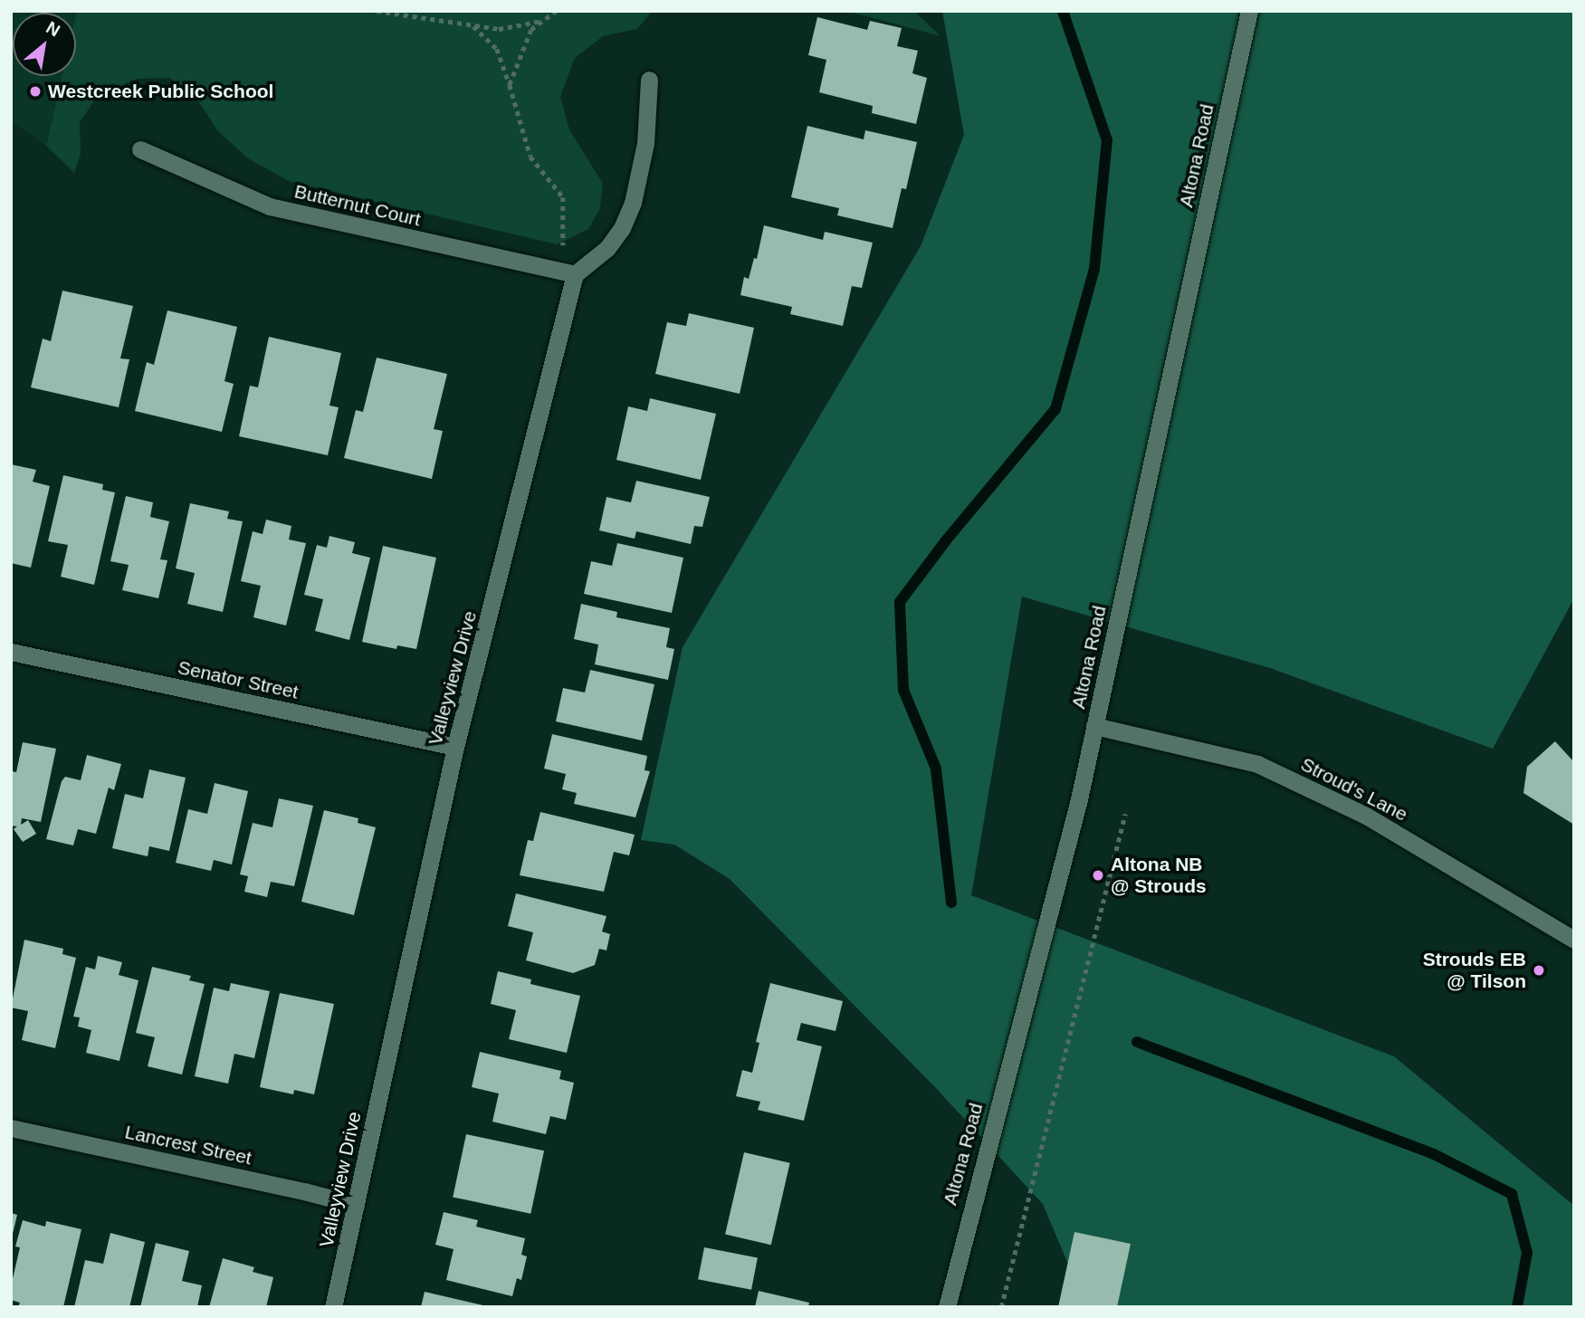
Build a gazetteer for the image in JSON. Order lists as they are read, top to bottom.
{
  "streets": {
    "street": [
      "Altona Road",
      "Butternut Court",
      "Valleyview Drive",
      "Senator Street",
      "Stroud's Lane",
      "Lancrest Street"
    ]
  },
  "crossings": [
    ["Altona Road", "Stroud's Lane"],
    ["Butternut Court", "Valleyview Drive"],
    ["Valleyview Drive", "Senator Street"],
    ["Valleyview Drive", "Lancrest Street"]
  ],
  "places": ["Westcreek Public School", "Altona NB @ Strouds", "Strouds EB @ Tilson"],
  "north": "top right"
}
